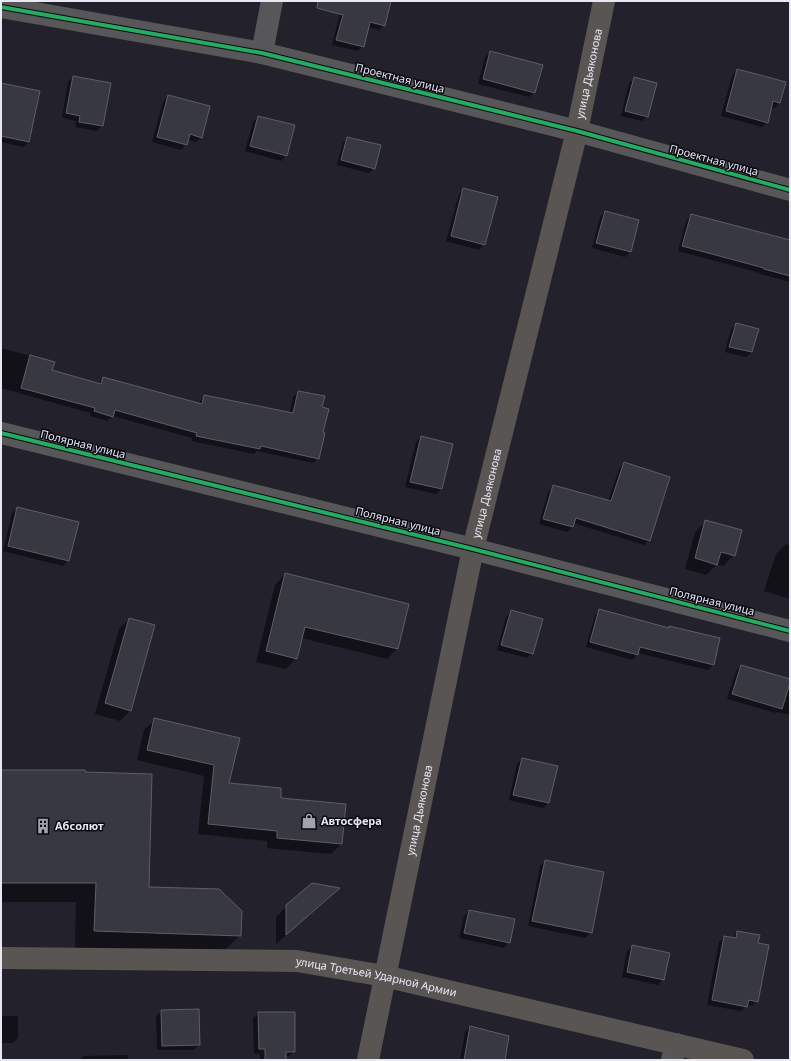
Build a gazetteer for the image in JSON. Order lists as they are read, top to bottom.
{
  "streets": {
    "main road": ["улица Дьяконова", "улица Третьей Ударной Армии"],
    "street": ["Проектная улица", "Полярная улица"]
  },
  "crossings": [
    ["улица Дьяконова", "Проектная улица"],
    ["улица Дьяконова", "Полярная улица"],
    ["улица Дьяконова", "улица Третьей Ударной Армии"]
  ],
  "places": {
    "shop": ["Автосфера"],
    "building": ["Абсолют"]
  }
}
